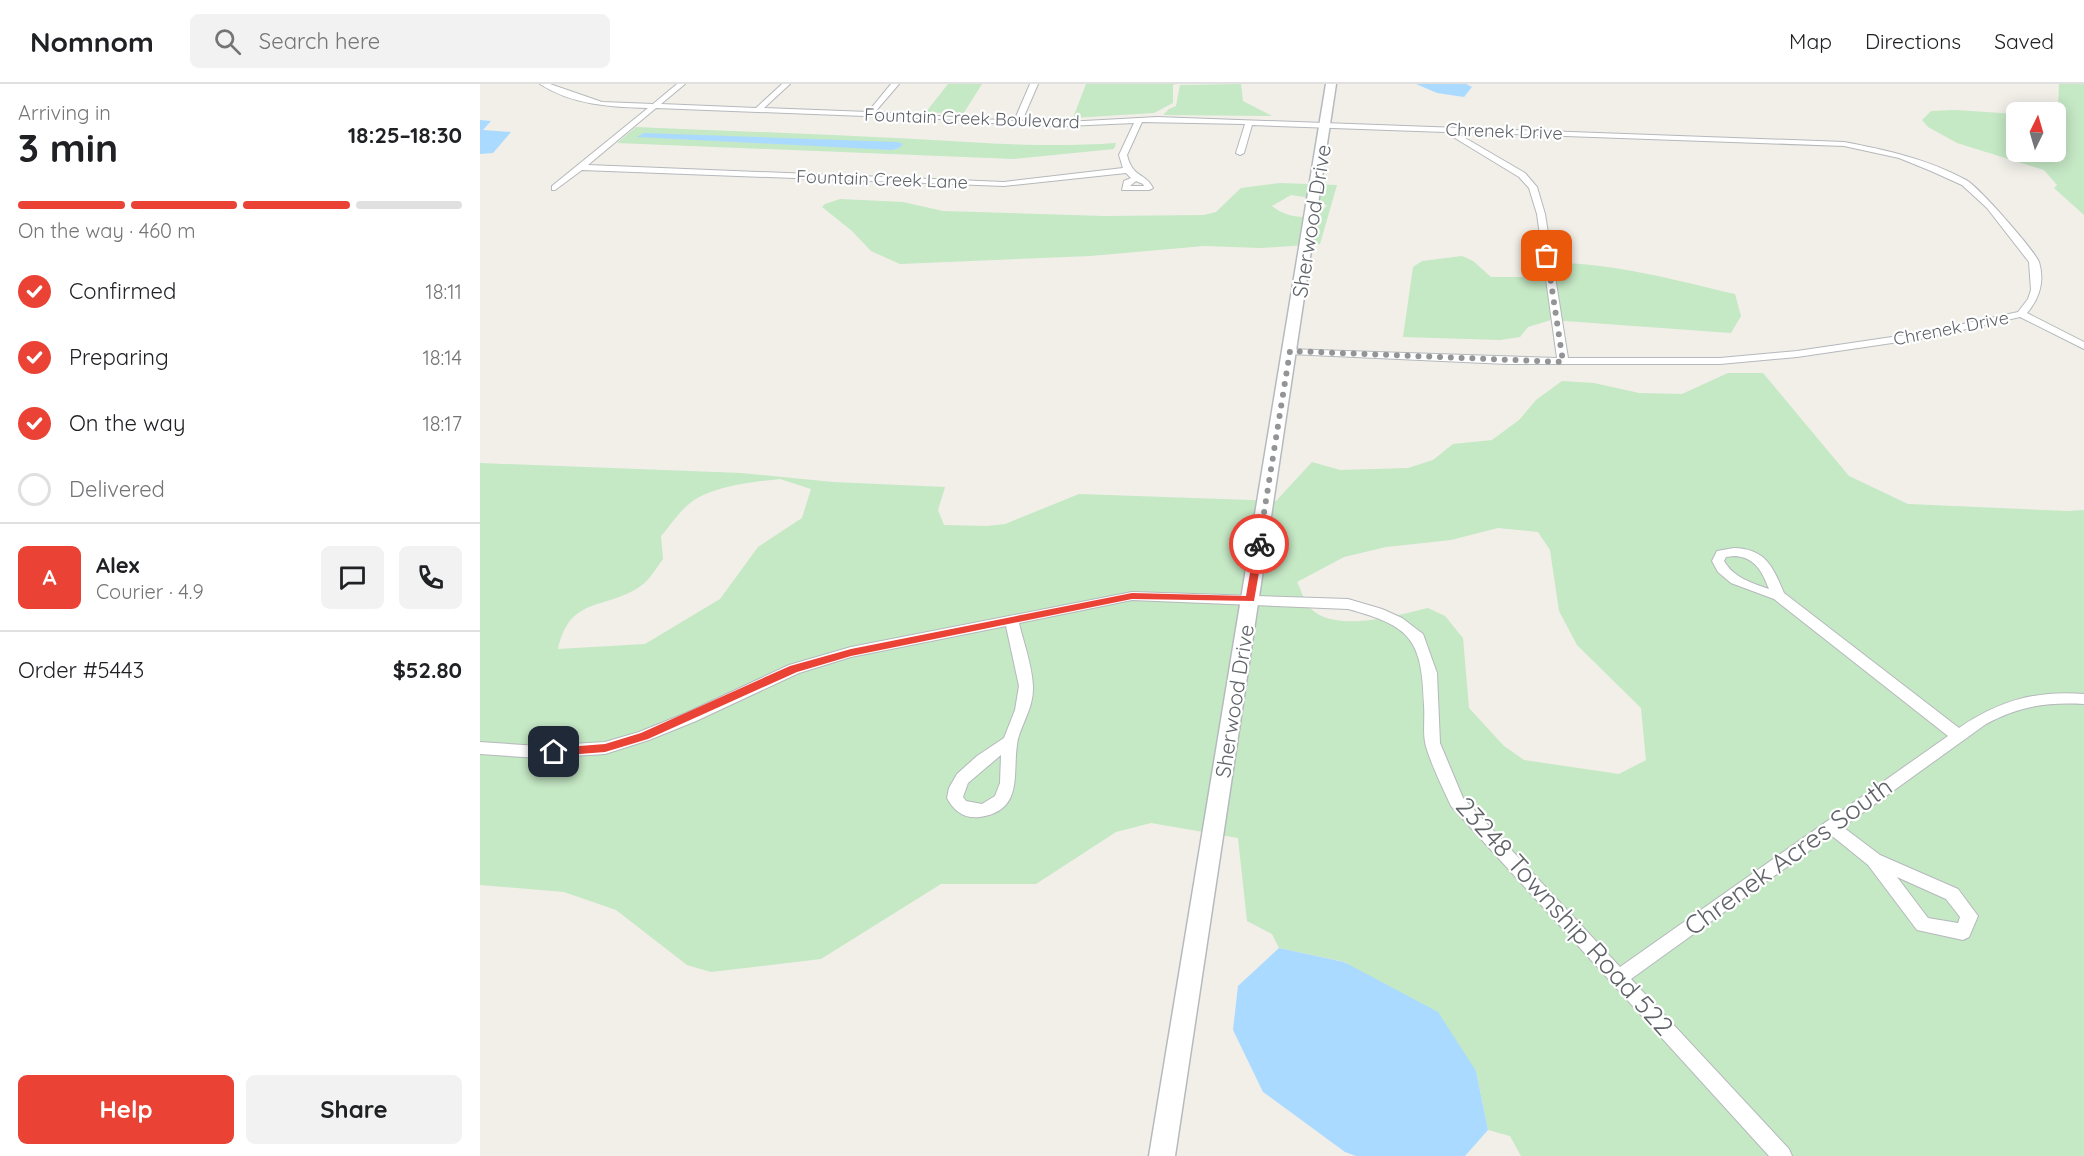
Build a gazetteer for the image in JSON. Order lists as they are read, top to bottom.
{
  "streets": {
    "street": [
      "Fountain Creek Boulevard",
      "Chrenek Drive",
      "Fountain Creek Lane",
      "Sherwood Drive",
      "Chrenek Acres South",
      "23248 Township Road 522"
    ]
  },
  "crossings": [
    ["Fountain Creek Boulevard", "Chrenek Drive"],
    ["Fountain Creek Boulevard", "Sherwood Drive"],
    ["Chrenek Drive", "Sherwood Drive"],
    ["Sherwood Drive", "23248 Township Road 522"],
    ["Chrenek Acres South", "23248 Township Road 522"]
  ],
  "north": "top",
  "page": {
    "header": "Nomnom",
    "search": "Search here",
    "nav": ["Map", "Directions", "Saved"],
    "heading": ["3 min", "Arriving in", "18:25–18:30"],
    "panel": [
      "Alex",
      "Courier · 4.9",
      "Order #5443",
      "$52.80"
    ],
    "bar": "On the way · 460 m",
    "list": [
      ["Confirmed", "18:11"],
      ["Preparing", "18:14"],
      ["On the way", "18:17"],
      "Delivered"
    ],
    "round": "A",
    "buttons": ["Help", "Share"]
  }
}
